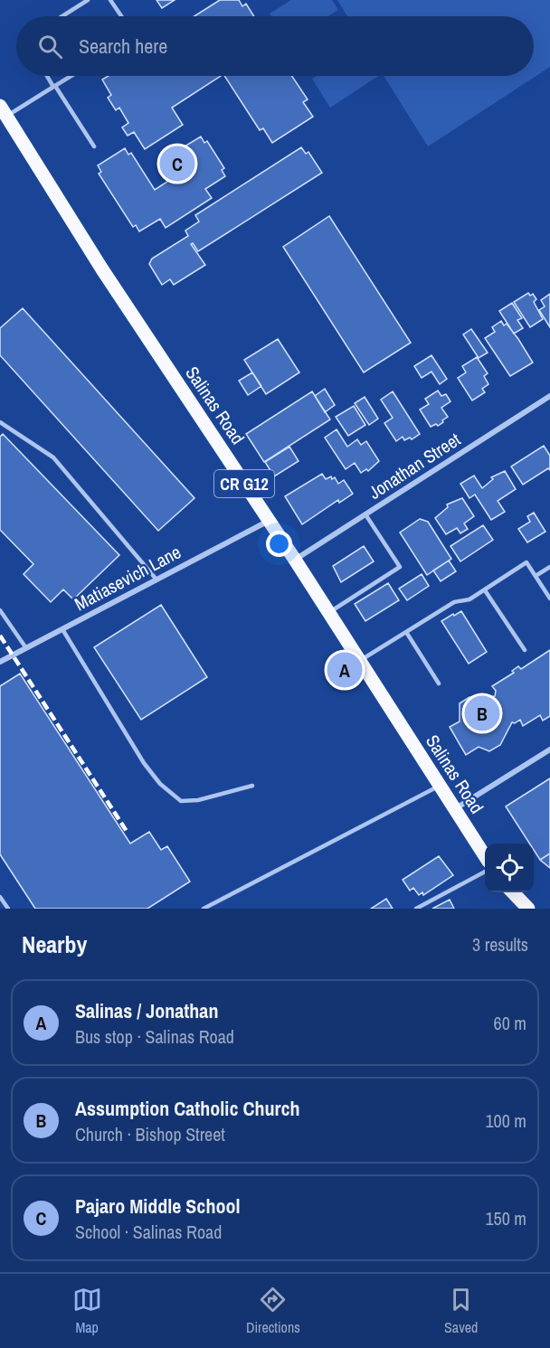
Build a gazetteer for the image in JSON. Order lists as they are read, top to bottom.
{
  "streets": {
    "main road": ["Salinas Road", "CR G12"],
    "street": ["Jonathan Street", "Matiasevich Lane"]
  },
  "crossings": [
    ["Salinas Road", "Jonathan Street"],
    ["Salinas Road", "Matiasevich Lane"]
  ],
  "page": {
    "search": "Search here",
    "pins": ["C", "A", "B"],
    "heading": ["Nearby", "3 results"],
    "list": [
      {
        "mark": "A",
        "name": "Salinas / Jonathan",
        "note": "Bus stop · Salinas Road",
        "value": "60 m"
      },
      {
        "mark": "B",
        "name": "Assumption Catholic Church",
        "note": "Church · Bishop Street",
        "value": "100 m"
      },
      {
        "mark": "C",
        "name": "Pajaro Middle School",
        "note": "School · Salinas Road",
        "value": "150 m"
      }
    ],
    "nav": ["Map", "Directions", "Saved"]
  }
}
